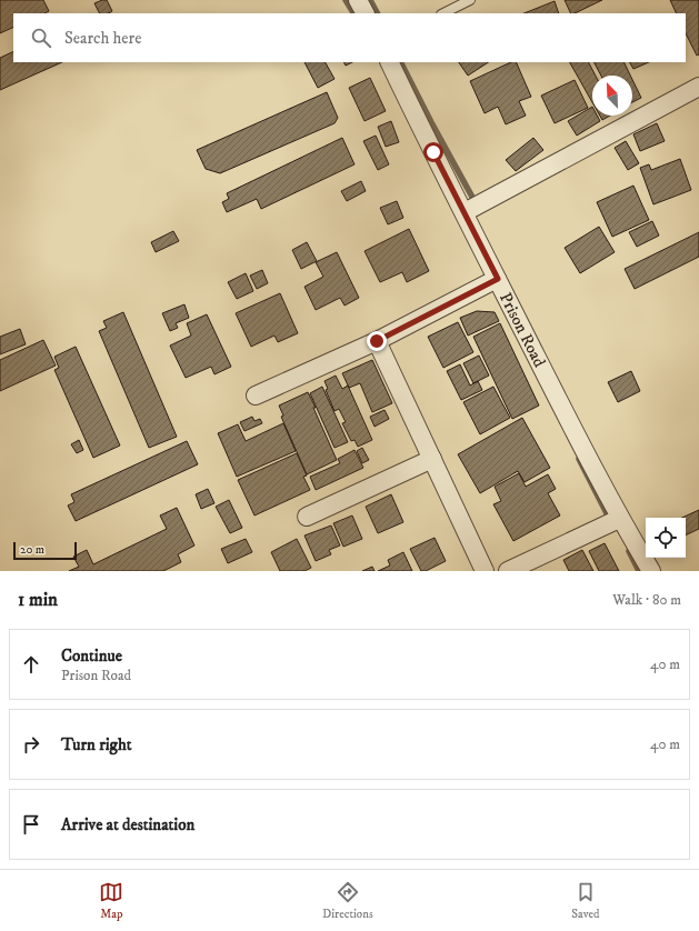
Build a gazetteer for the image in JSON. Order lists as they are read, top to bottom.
{
  "streets": {
    "street": ["Prison Road"]
  },
  "scale_bar": "20 m",
  "north": "top left",
  "page": {
    "search": "Search here",
    "scale": "20 m",
    "heading": ["1 min", "Walk · 80 m"],
    "list": [
      ["Continue", "Prison Road", "40 m"],
      ["Turn right", "40 m"],
      "Arrive at destination"
    ],
    "nav": ["Map", "Directions", "Saved"]
  }
}
